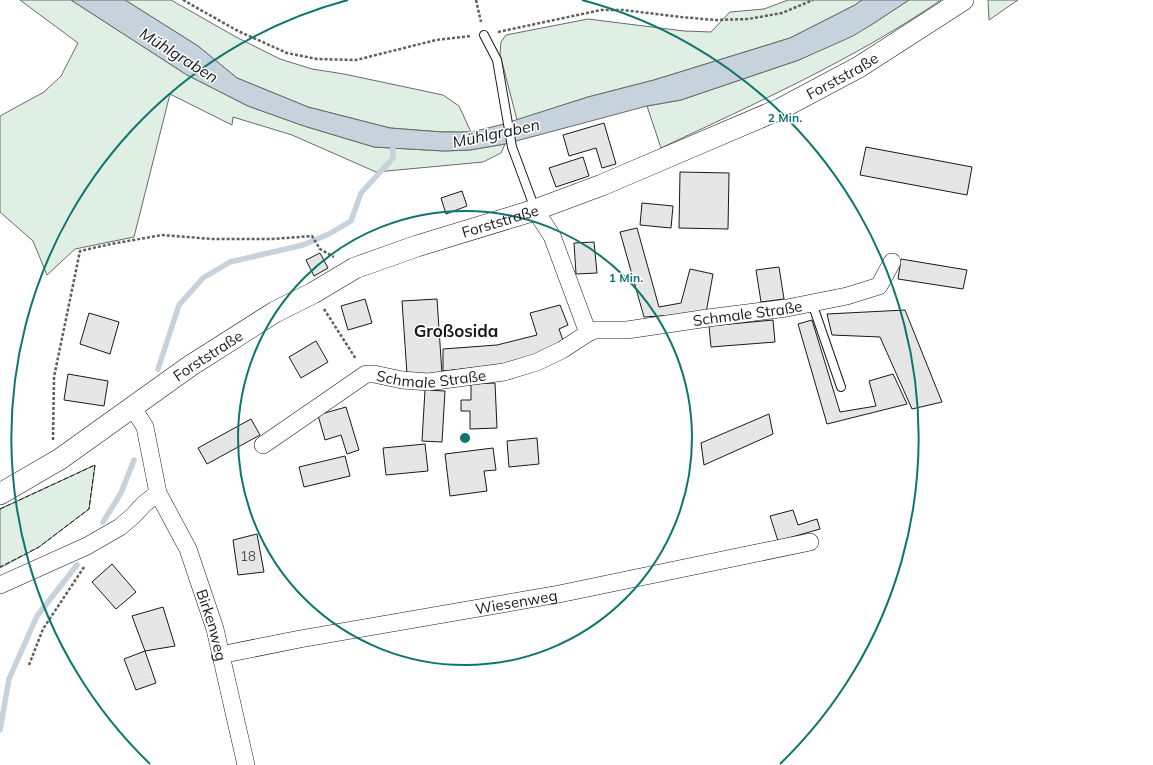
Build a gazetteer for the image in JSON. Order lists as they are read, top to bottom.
{
  "streets": {
    "street": [
      "Forststraße",
      "Schmale Straße",
      "Wiesenweg",
      "Birkenweg"
    ]
  },
  "crossings": [
    ["Forststraße", "Birkenweg"],
    ["Wiesenweg", "Birkenweg"]
  ],
  "districts": ["Großosida"],
  "water": ["Mühlgraben"],
  "house_numbers": ["18"],
  "rings": ["2 Min.", "1 Min."]
}
